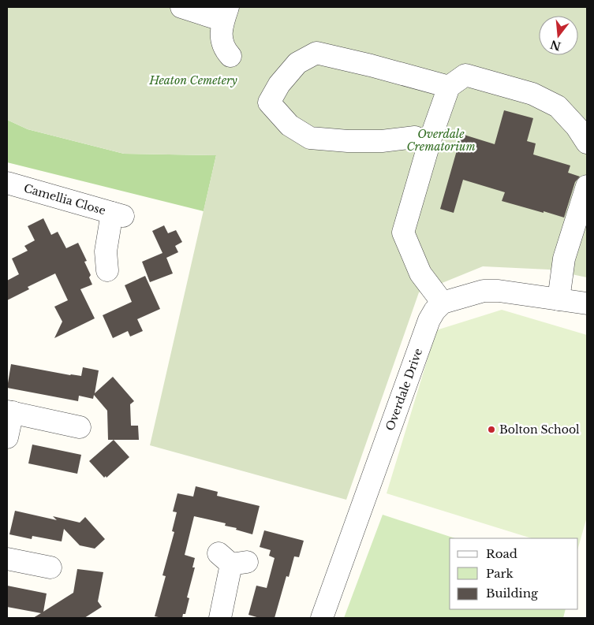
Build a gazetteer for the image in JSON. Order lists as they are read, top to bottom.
{
  "streets": {
    "street": ["Camellia Close", "Overdale Drive"]
  },
  "parks": ["Heaton Cemetery", "Overdale Crematorium"],
  "places": ["Bolton School"],
  "legend": ["Road", "Park", "Building"],
  "north": "bottom"
}
